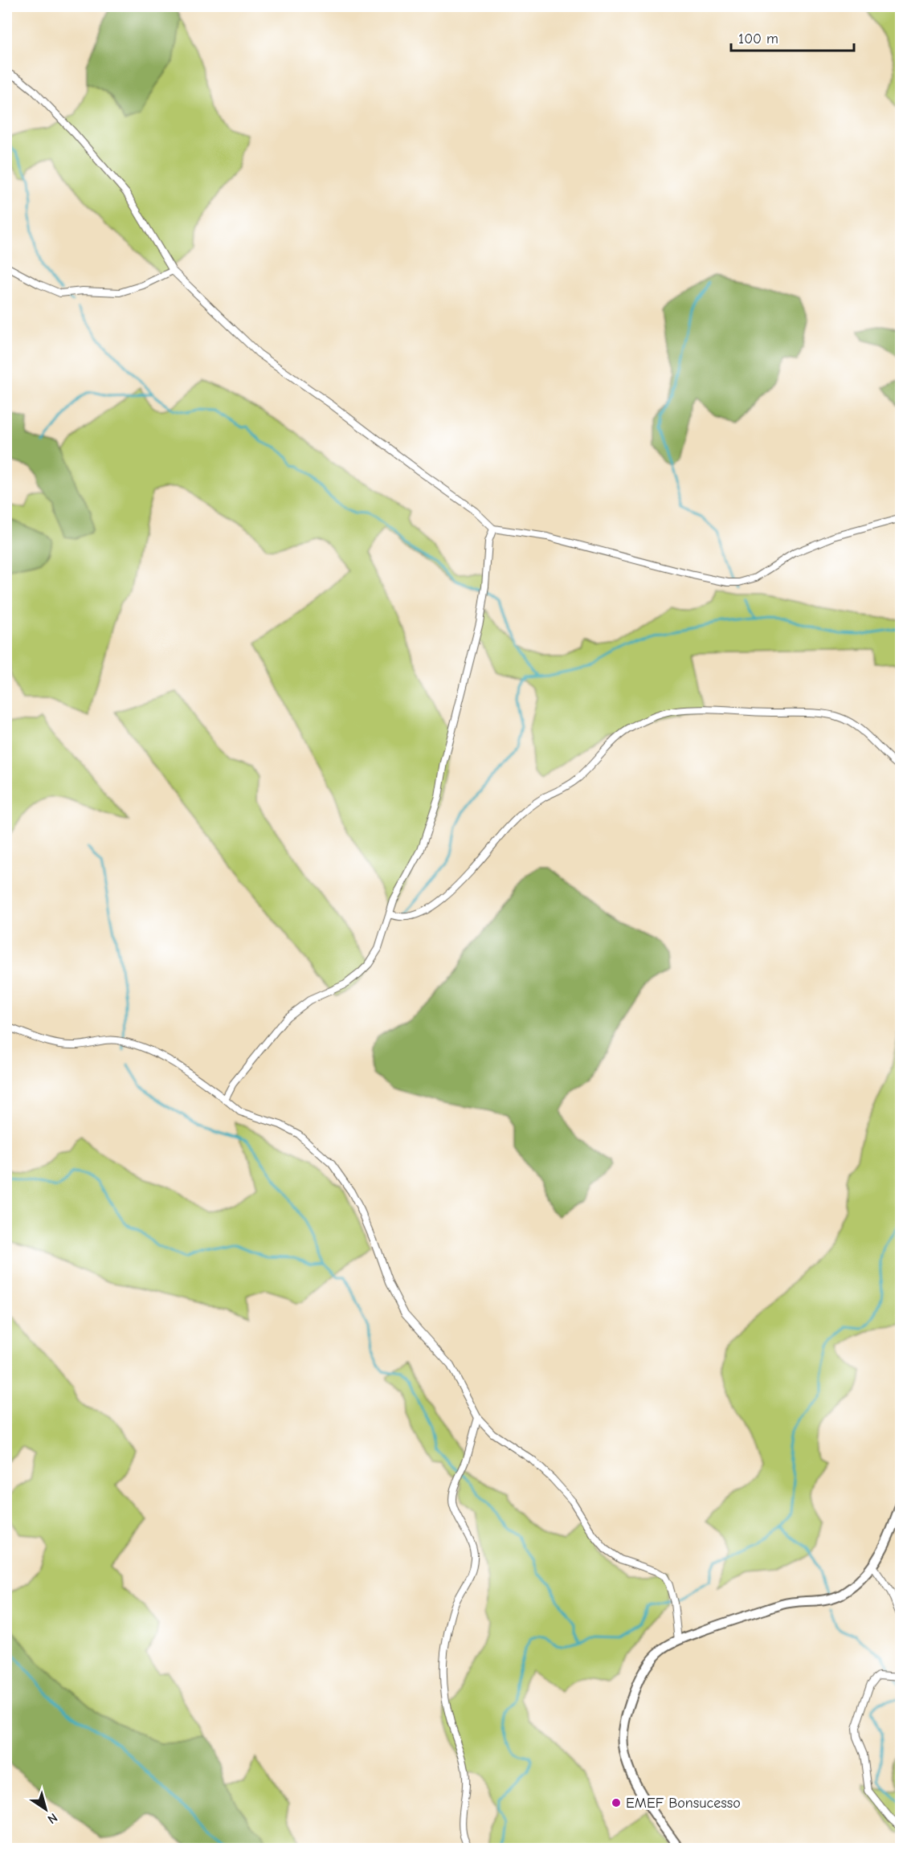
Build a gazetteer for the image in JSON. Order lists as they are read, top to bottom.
{
  "places": ["EMEF Bonsucesso"],
  "scale_bar": "100 m",
  "north": "bottom right"
}
